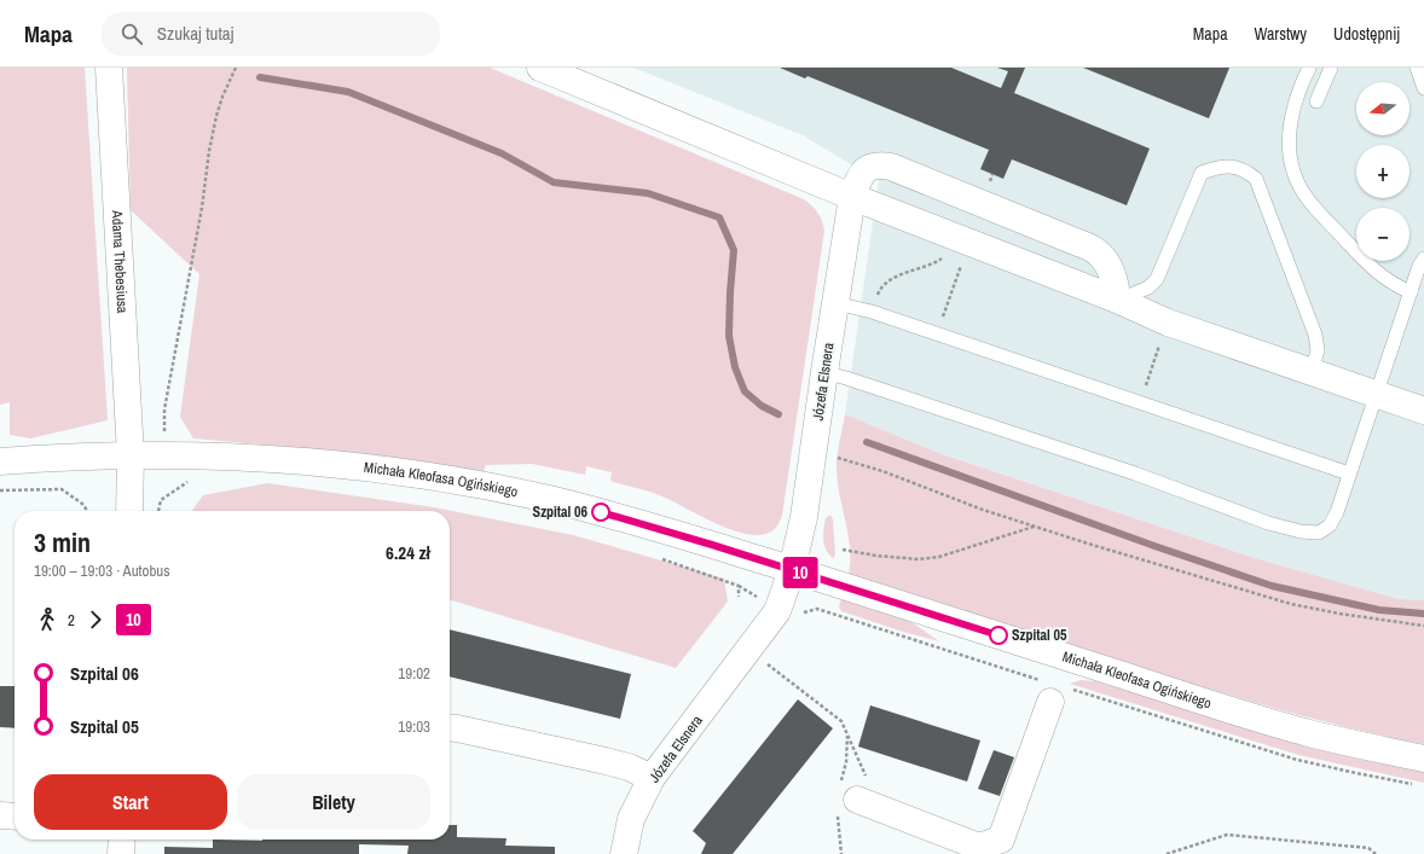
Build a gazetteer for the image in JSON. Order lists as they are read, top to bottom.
{
  "streets": {
    "street": ["Adama Thebesiusa", "Józefa Elsnera", "Michała Kleofasa Ogińskiego"]
  },
  "crossings": [
    ["Adama Thebesiusa", "Michała Kleofasa Ogińskiego"],
    ["Józefa Elsnera", "Michała Kleofasa Ogińskiego"]
  ],
  "places": ["Szpital 06", "Szpital 05"],
  "lines": ["bus line 10"],
  "north": "left",
  "page": {
    "header": "Mapa",
    "search": "Szukaj tutaj",
    "nav": ["Mapa", "Warstwy", "Udostępnij"],
    "on_map": "10",
    "map_buttons": ["+", "−"],
    "heading": ["3 min", "19:00 – 19:03 · Autobus", "6.24 zł"],
    "legs": ["2", "10"],
    "list": [
      {
        "name": "Szpital 06",
        "value": "19:02"
      },
      {
        "name": "Szpital 05",
        "value": "19:03"
      }
    ],
    "buttons": ["Start", "Bilety"]
  }
}
